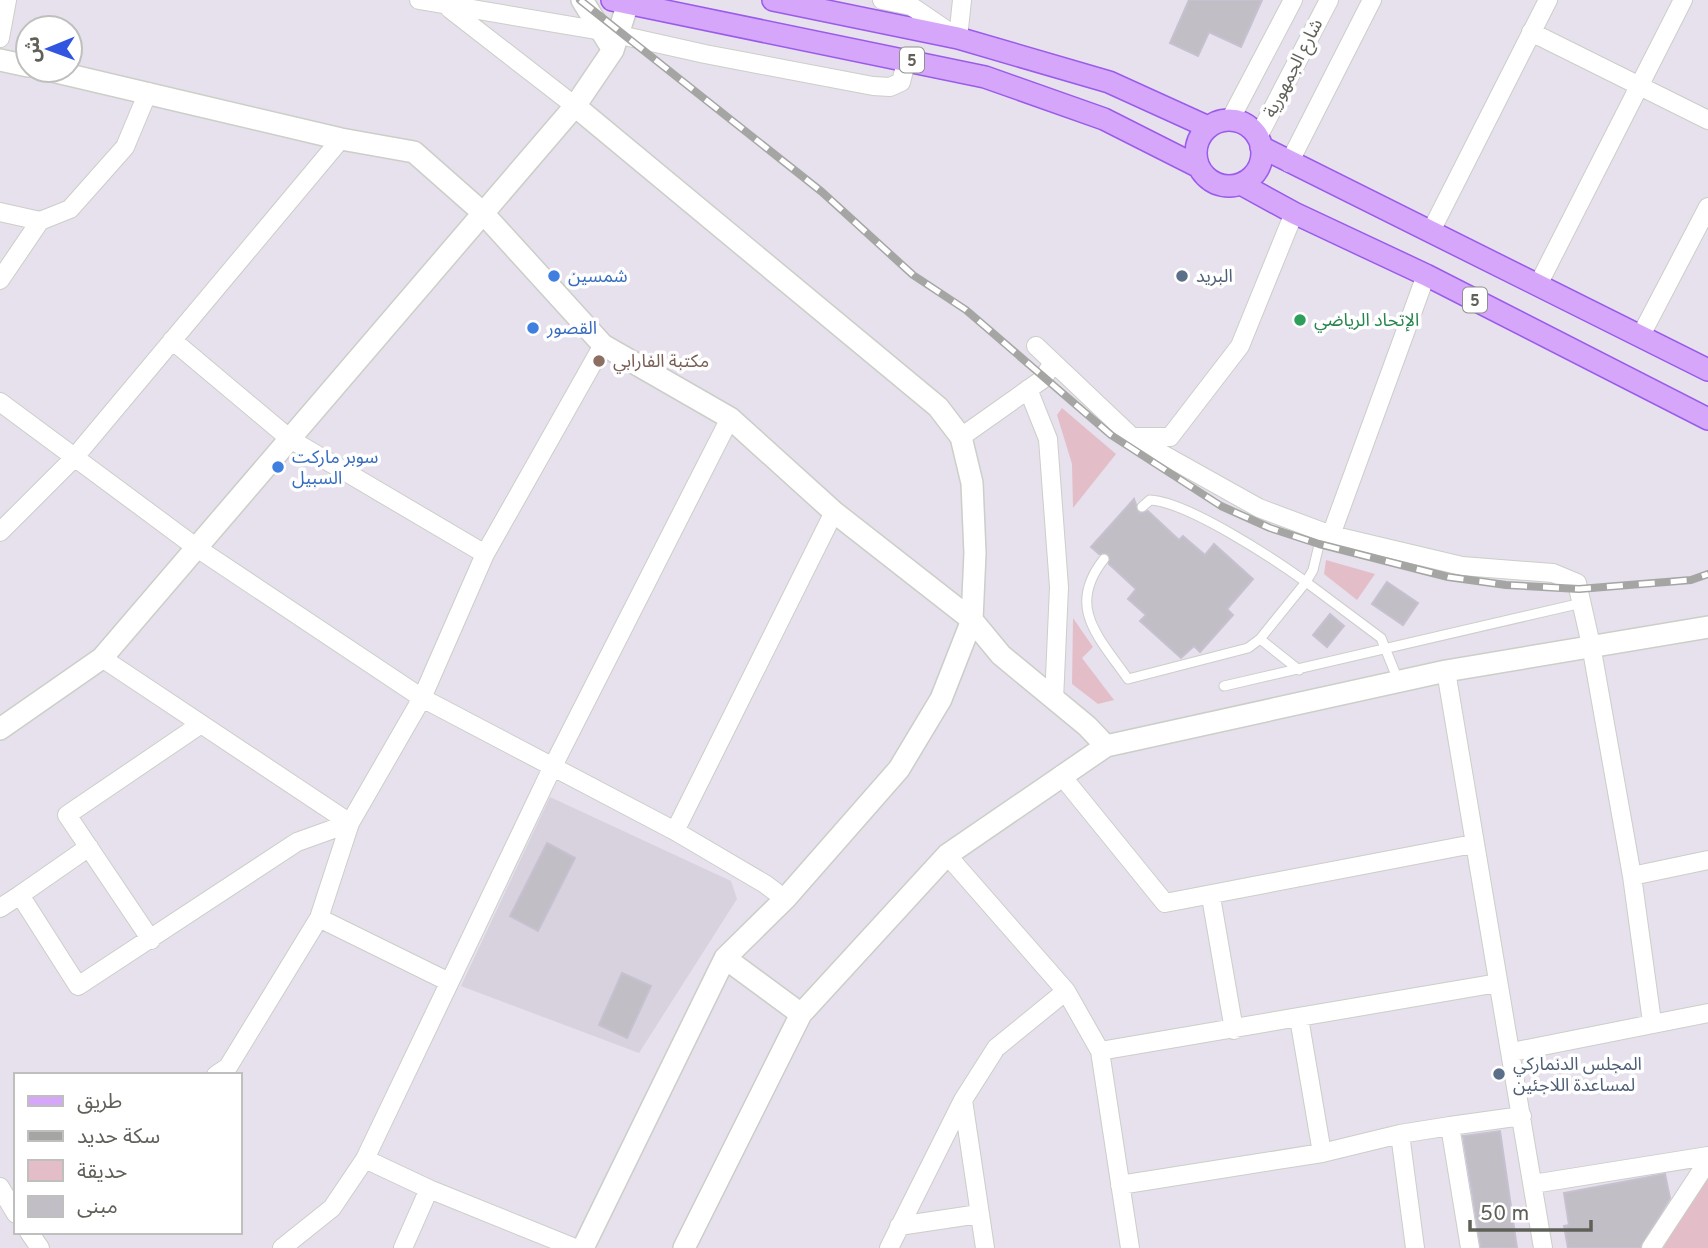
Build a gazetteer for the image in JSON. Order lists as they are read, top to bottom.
{
  "streets": {
    "main road": ["5"],
    "street": ["شارع الجمهورية"]
  },
  "crossings": [
    ["5", "شارع الجمهورية"]
  ],
  "places": [
    "شمسين",
    "البريد",
    "الإتحاد الرياضي",
    "القصور",
    "مكتبة الفارابي",
    "سوبر ماركت السبيل",
    "المجلس الدنماركي لمساعدة اللاجئين"
  ],
  "legend": [
    "طريق",
    "سكة حديد",
    "حديقة",
    "مبنى"
  ],
  "scale_bar": "50 m",
  "north": "left"
}
